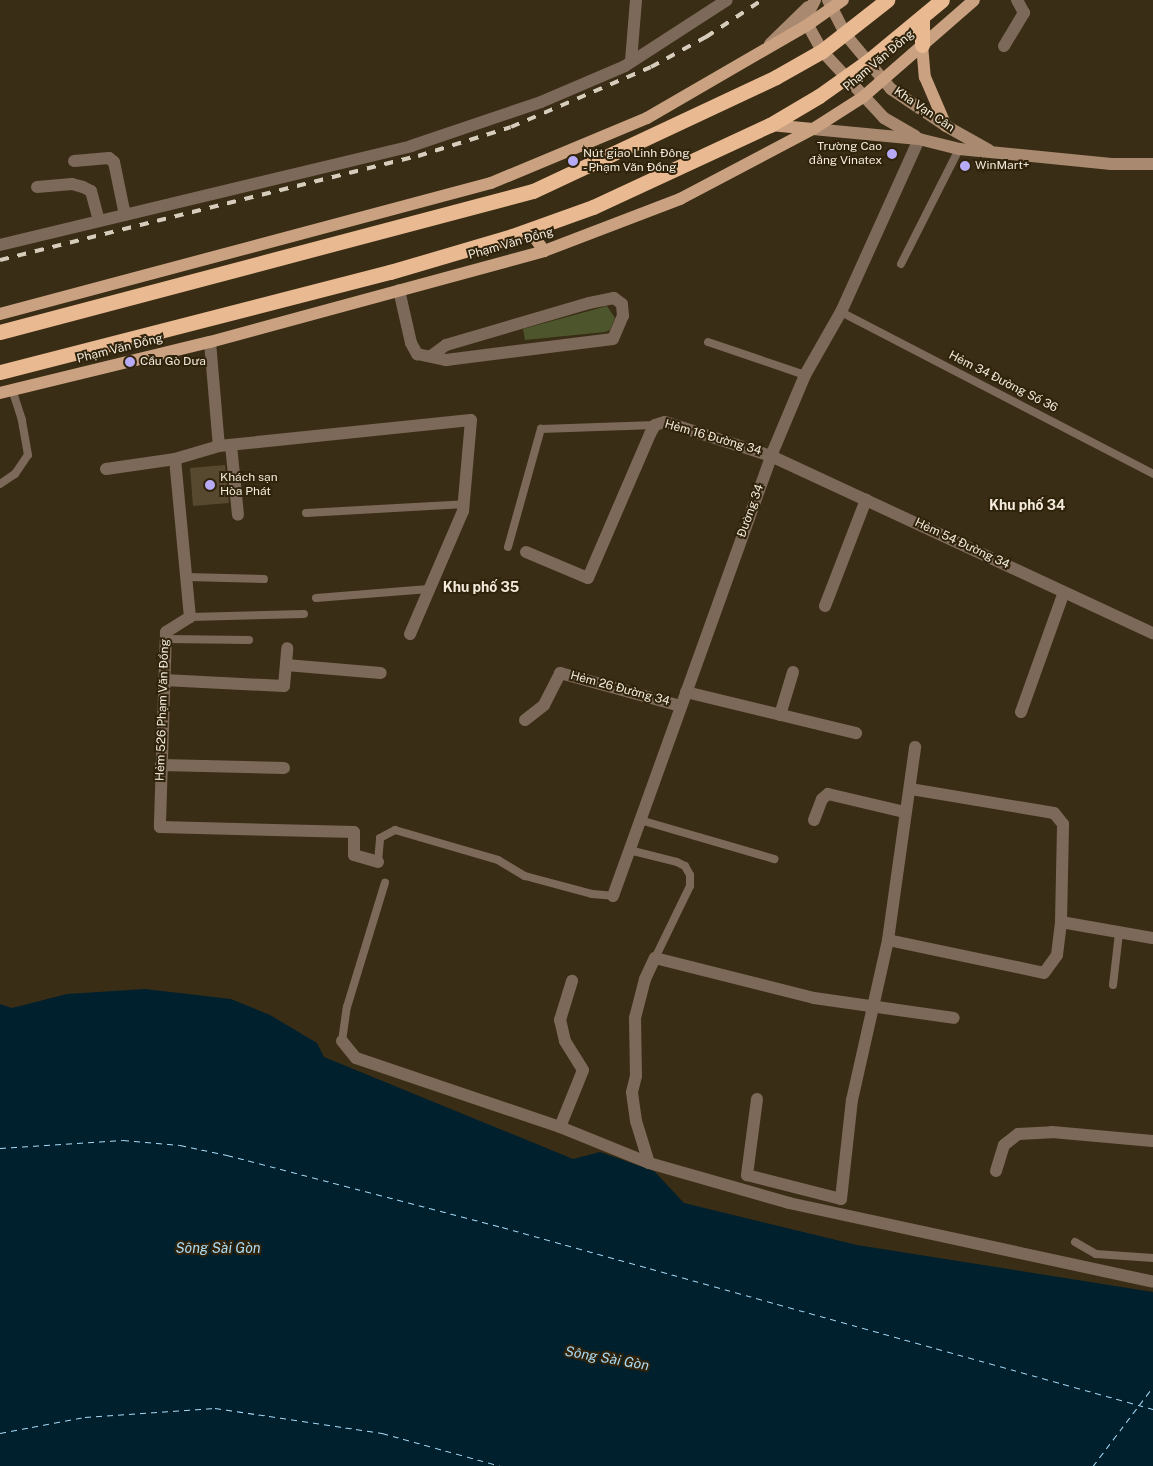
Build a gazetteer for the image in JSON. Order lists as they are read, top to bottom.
{
  "streets": {
    "highway": ["Phạm Văn Đồng"],
    "main road": ["Kha Vạn Cân"],
    "street": [
      "Hẻm 16 Đường 34",
      "Đường 34",
      "Hẻm 54 Đường 34",
      "Hẻm 26 Đường 34",
      "Hẻm 526 Phạm Văn Đồng"
    ],
    "lane": ["Hẻm 34 Đường Số 36"]
  },
  "crossings": [
    ["Phạm Văn Đồng", "Kha Vạn Cân"],
    ["Kha Vạn Cân", "Đường 34"],
    ["Hẻm 34 Đường Số 36", "Đường 34"],
    ["Hẻm 16 Đường 34", "Đường 34"],
    ["Hẻm 16 Đường 34", "Hẻm 54 Đường 34"],
    ["Đường 34", "Hẻm 54 Đường 34"],
    ["Đường 34", "Hẻm 26 Đường 34"]
  ],
  "districts": ["Khu phố 34", "Khu phố 35"],
  "water": ["Sông Sài Gòn"],
  "places": [
    "Trường Cao đẳng Vinatex",
    "Nút giao Linh Đông - Phạm Văn Đồng",
    "WinMart+",
    "Cầu Gò Dưa",
    "Khách sạn Hòa Phát"
  ]
}
